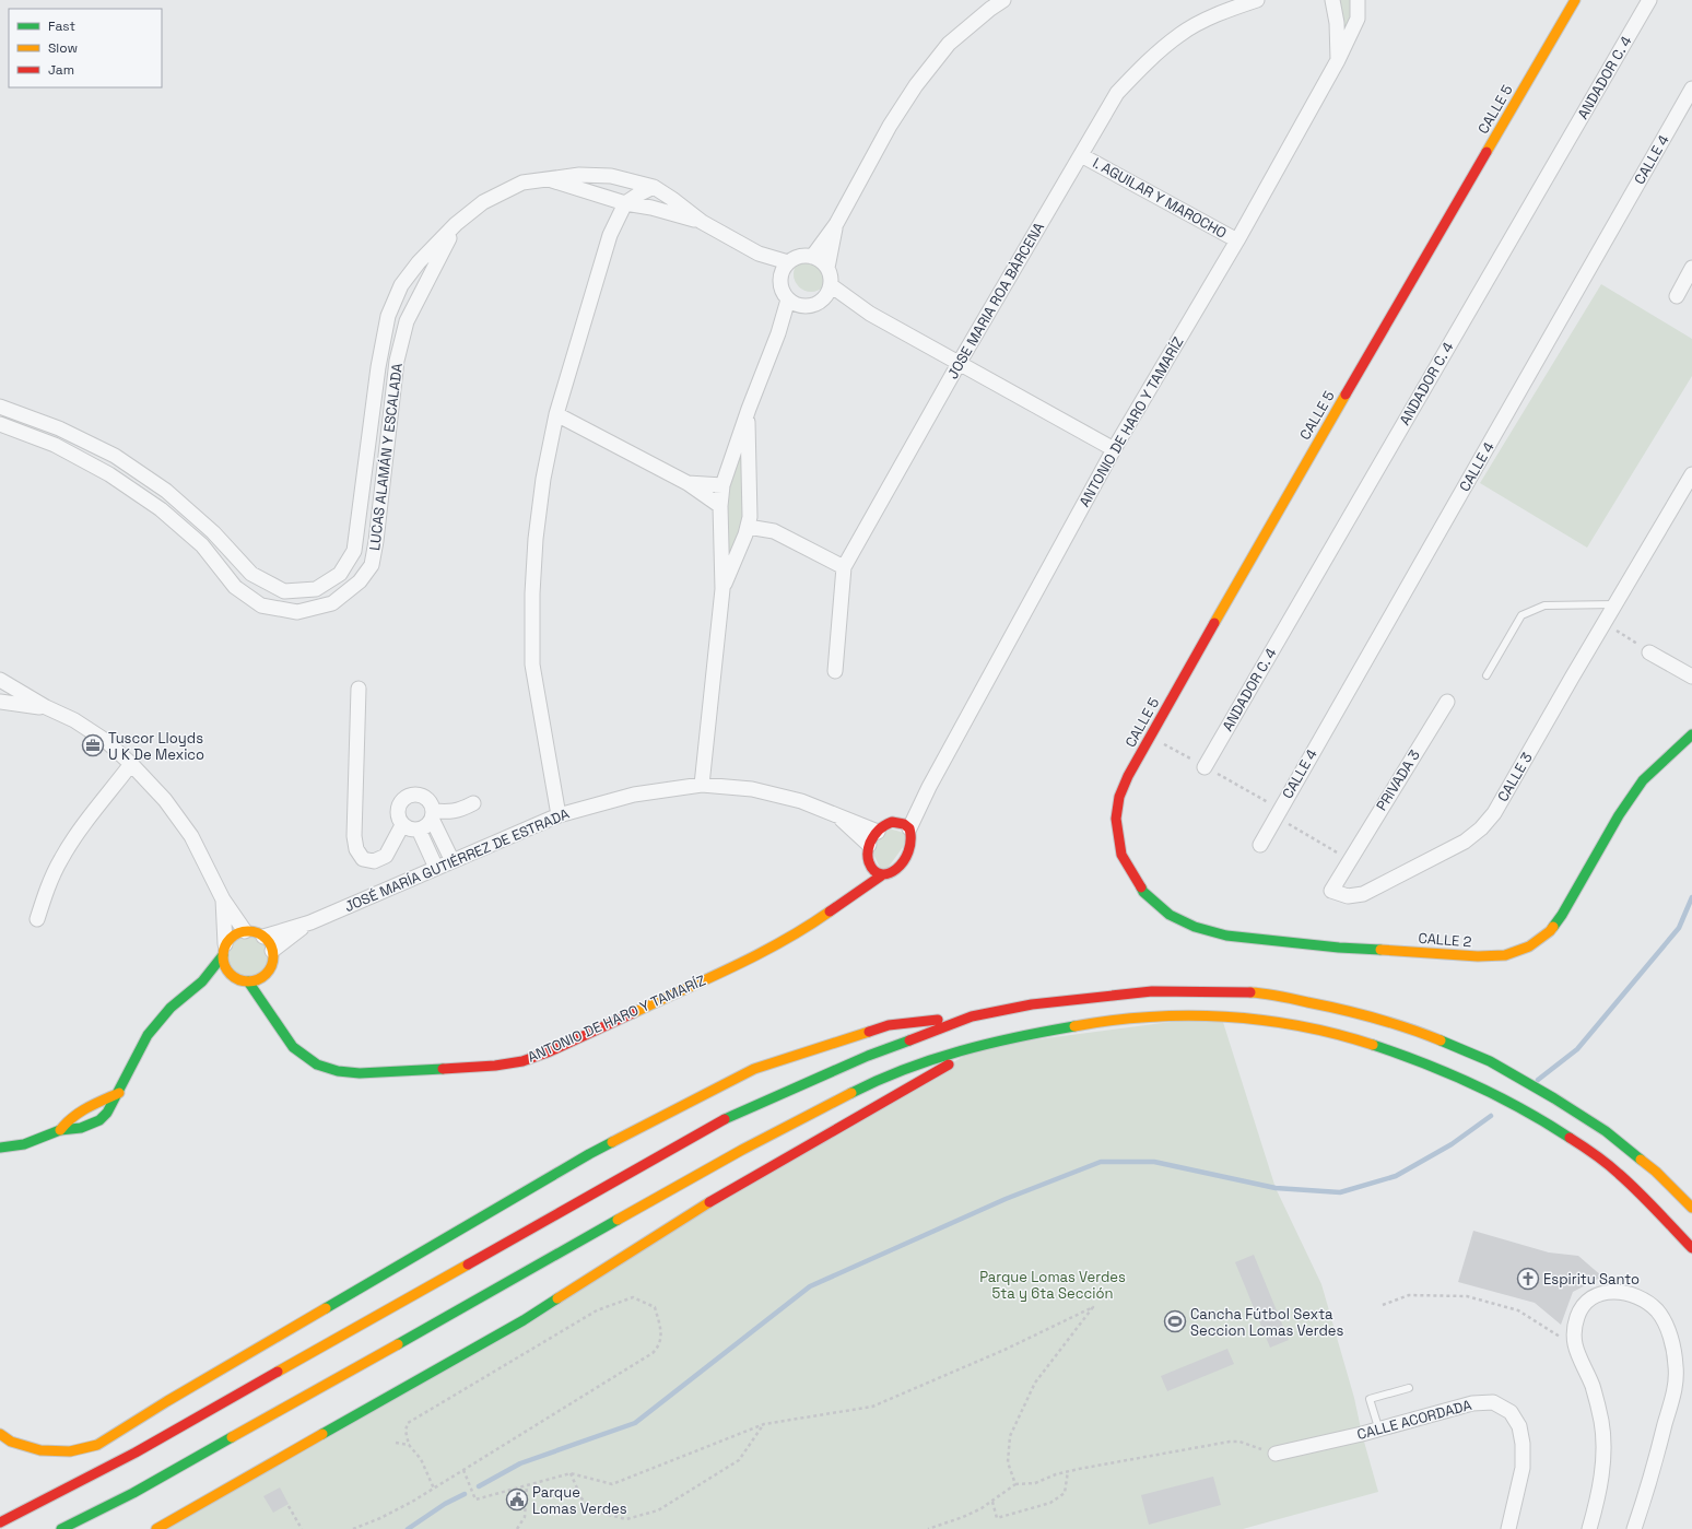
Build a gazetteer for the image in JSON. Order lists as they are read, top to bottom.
{
  "streets": {
    "main road": ["CALLE 5", "ANTONIO DE HARO Y TAMARÍZ", "CALLE 2"],
    "street": [
      "ANDADOR C. 4",
      "CALLE 4",
      "I. AGUILAR Y MAROCHO",
      "JOSE MARIA ROA BÀRCENA",
      "LUCAS ALAMÁN Y ESCALADA",
      "CALLE 3",
      "PRIVADA 3",
      "JOSÉ MARÍA GUTIÉRREZ DE ESTRADA",
      "CALLE ACORDADA"
    ]
  },
  "crossings": [
    ["CALLE 5", "CALLE 2"],
    ["I. AGUILAR Y MAROCHO", "JOSE MARIA ROA BÀRCENA"],
    ["I. AGUILAR Y MAROCHO", "ANTONIO DE HARO Y TAMARÍZ"],
    ["ANTONIO DE HARO Y TAMARÍZ", "JOSÉ MARÍA GUTIÉRREZ DE ESTRADA"],
    ["CALLE 3", "PRIVADA 3"]
  ],
  "parks": ["Parque Lomas Verdes 5ta y 6ta Sección"],
  "places": {
    "office": ["Tuscor Lloyds U K De Mexico"],
    "church": ["Espiritu Santo"],
    "sports": ["Cancha Fútbol Sexta Seccion Lomas Verdes"],
    "public building": ["Parque Lomas Verdes"]
  },
  "legend": ["Fast", "Slow", "Jam"]
}
